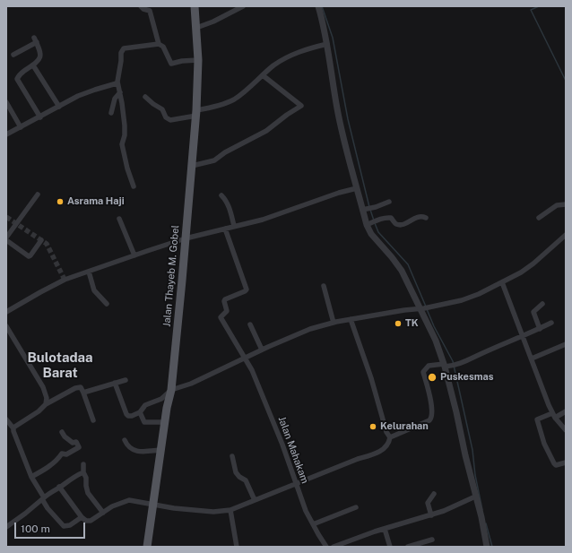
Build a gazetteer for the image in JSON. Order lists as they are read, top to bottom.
{
  "streets": {
    "main road": ["Jalan Thayeb M. Gobel"],
    "street": ["Jalan Mahakam"]
  },
  "districts": ["Bulotadaa Barat"],
  "places": [
    "Asrama Haji",
    "TK",
    "Puskesmas",
    "Kelurahan"
  ],
  "scale_bar": "100 m"
}
